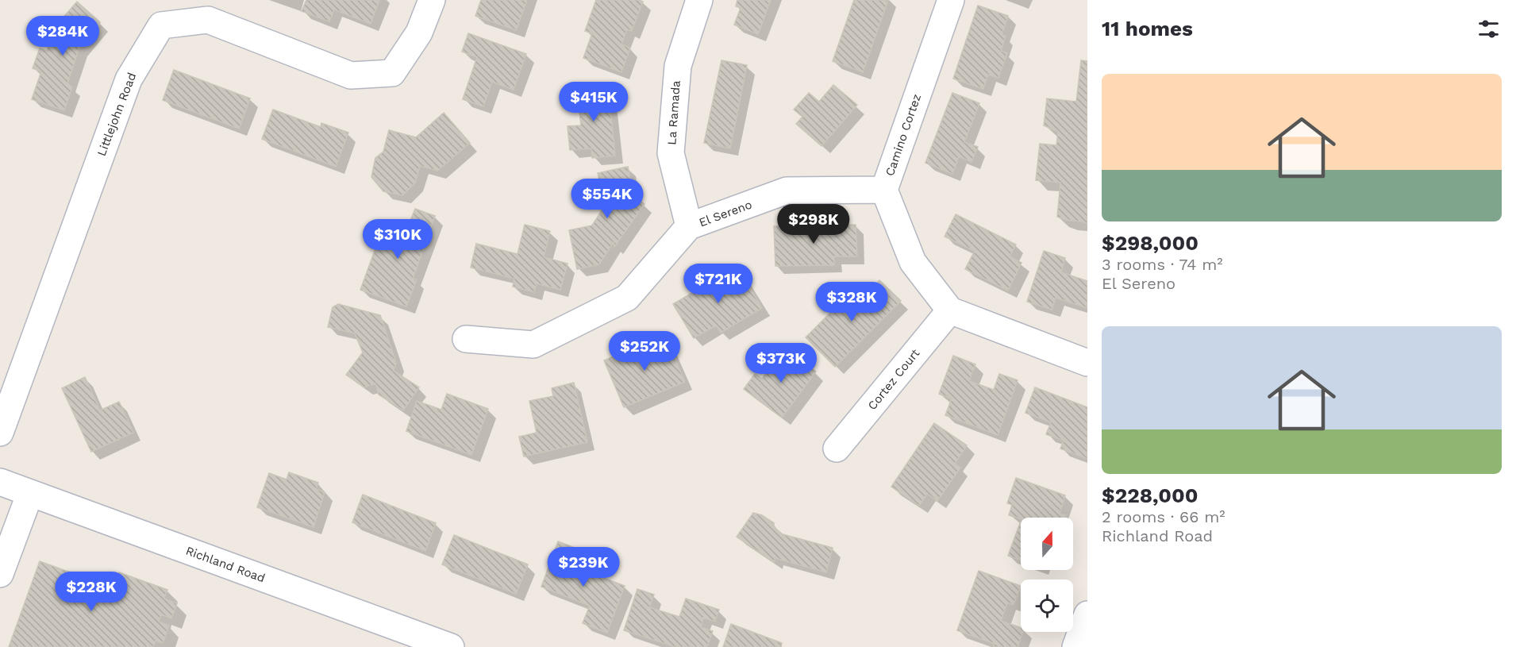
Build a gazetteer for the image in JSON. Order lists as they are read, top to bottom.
{
  "streets": {
    "street": [
      "La Ramada",
      "Littlejohn Road",
      "Camino Cortez",
      "El Sereno",
      "Cortez Court",
      "Richland Road"
    ]
  },
  "crossings": [
    ["La Ramada", "El Sereno"],
    ["Camino Cortez", "El Sereno"],
    ["Camino Cortez", "Cortez Court"]
  ],
  "north": "top",
  "page": {
    "heading": "11 homes",
    "price": [
      "$284K",
      "$415K",
      "$554K",
      "$298K",
      "$310K",
      "$721K",
      "$328K",
      "$252K",
      "$373K",
      "$239K",
      "$228K"
    ],
    "list": [
      {
        "name": "$298,000",
        "note": "3 rooms · 74 m² · El Sereno"
      },
      {
        "name": "$228,000",
        "note": "2 rooms · 66 m² · Richland Road"
      }
    ]
  }
}
